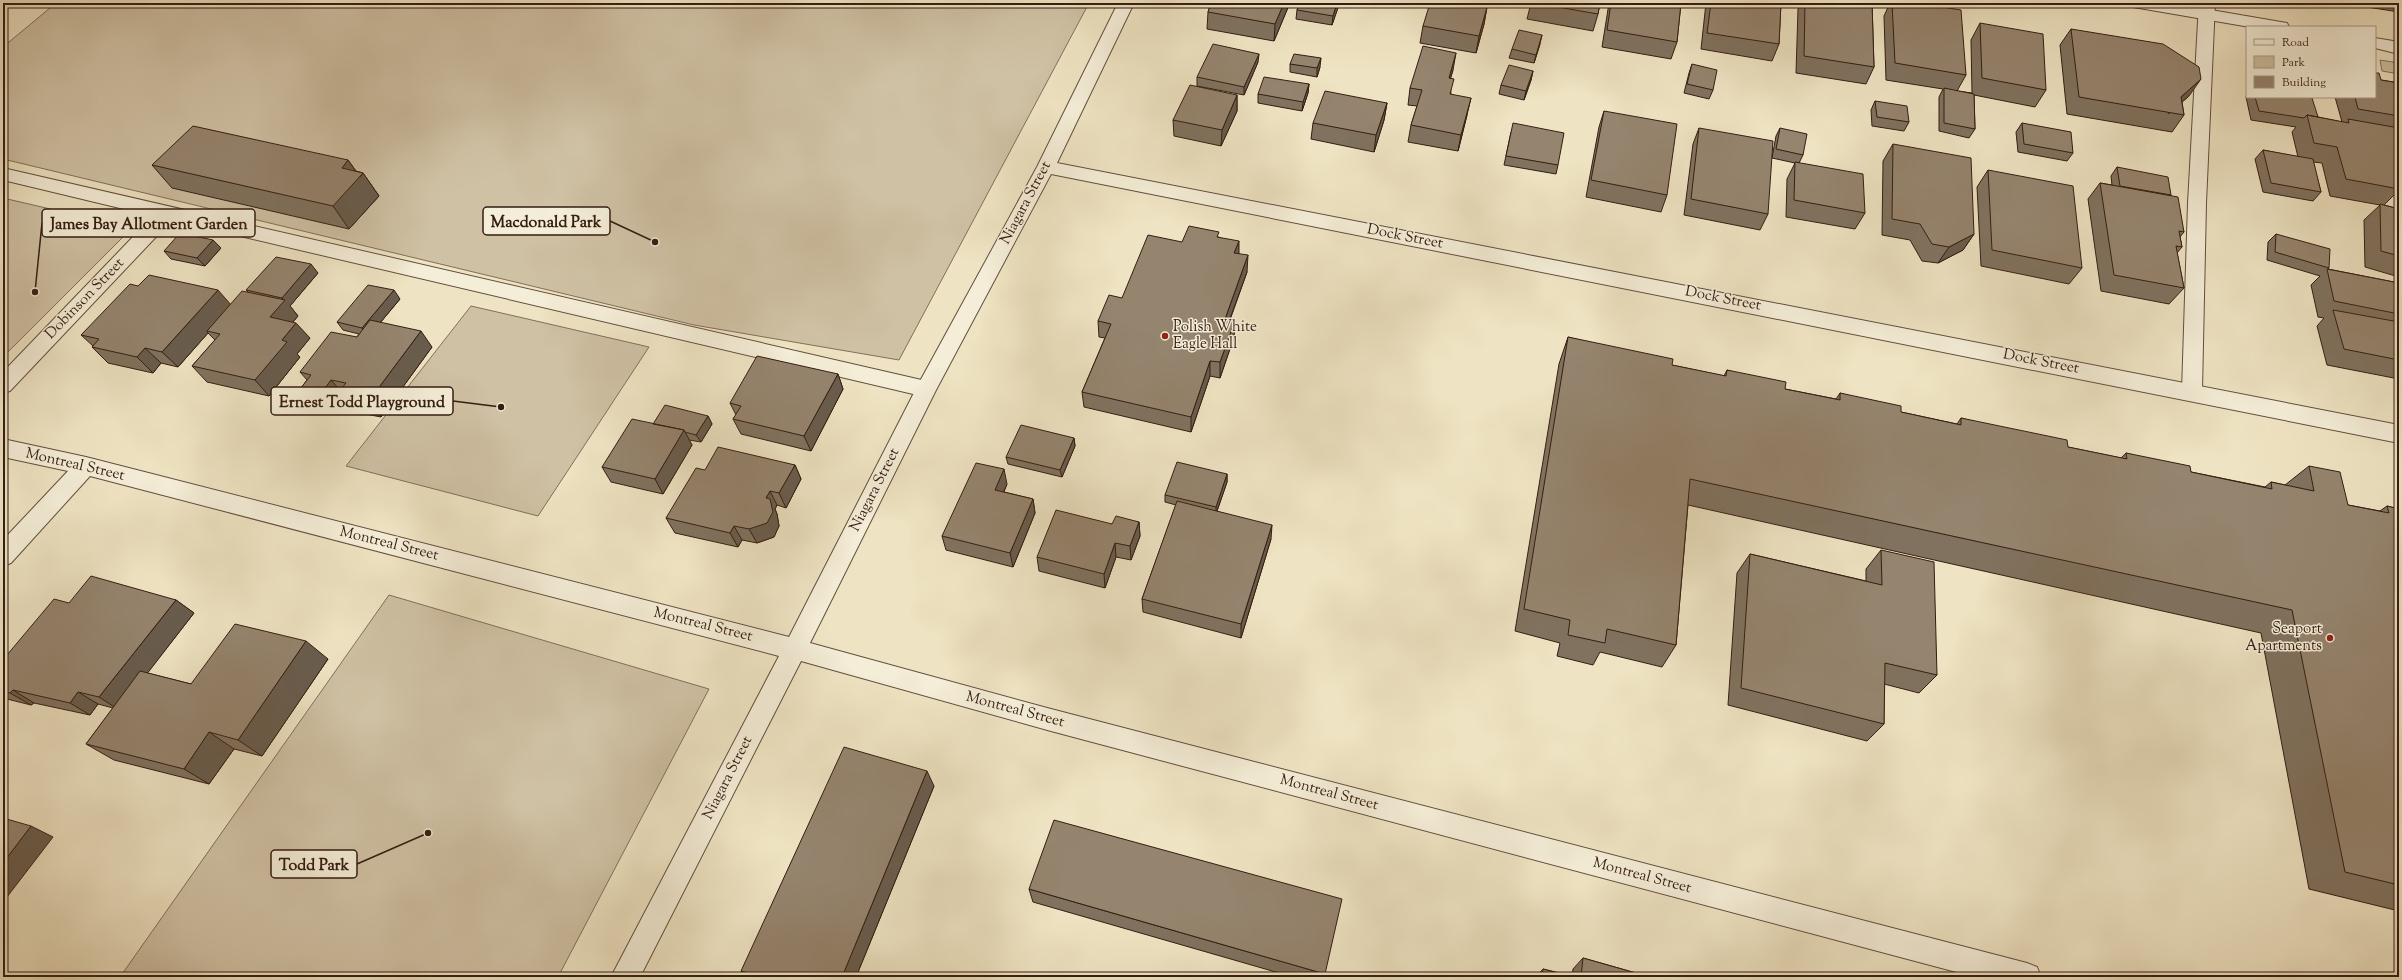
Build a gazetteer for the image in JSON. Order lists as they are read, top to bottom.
{
  "streets": {
    "street": [
      "Niagara Street",
      "Dock Street",
      "Dobinson Street",
      "Montreal Street"
    ]
  },
  "crossings": [
    ["Niagara Street", "Dock Street"],
    ["Niagara Street", "Montreal Street"]
  ],
  "places": [
    "Macdonald Park",
    "James Bay Allotment Garden",
    "Polish White Eagle Hall",
    "Ernest Todd Playground",
    "Seaport Apartments",
    "Todd Park"
  ],
  "legend": ["Road", "Park", "Building"]
}
